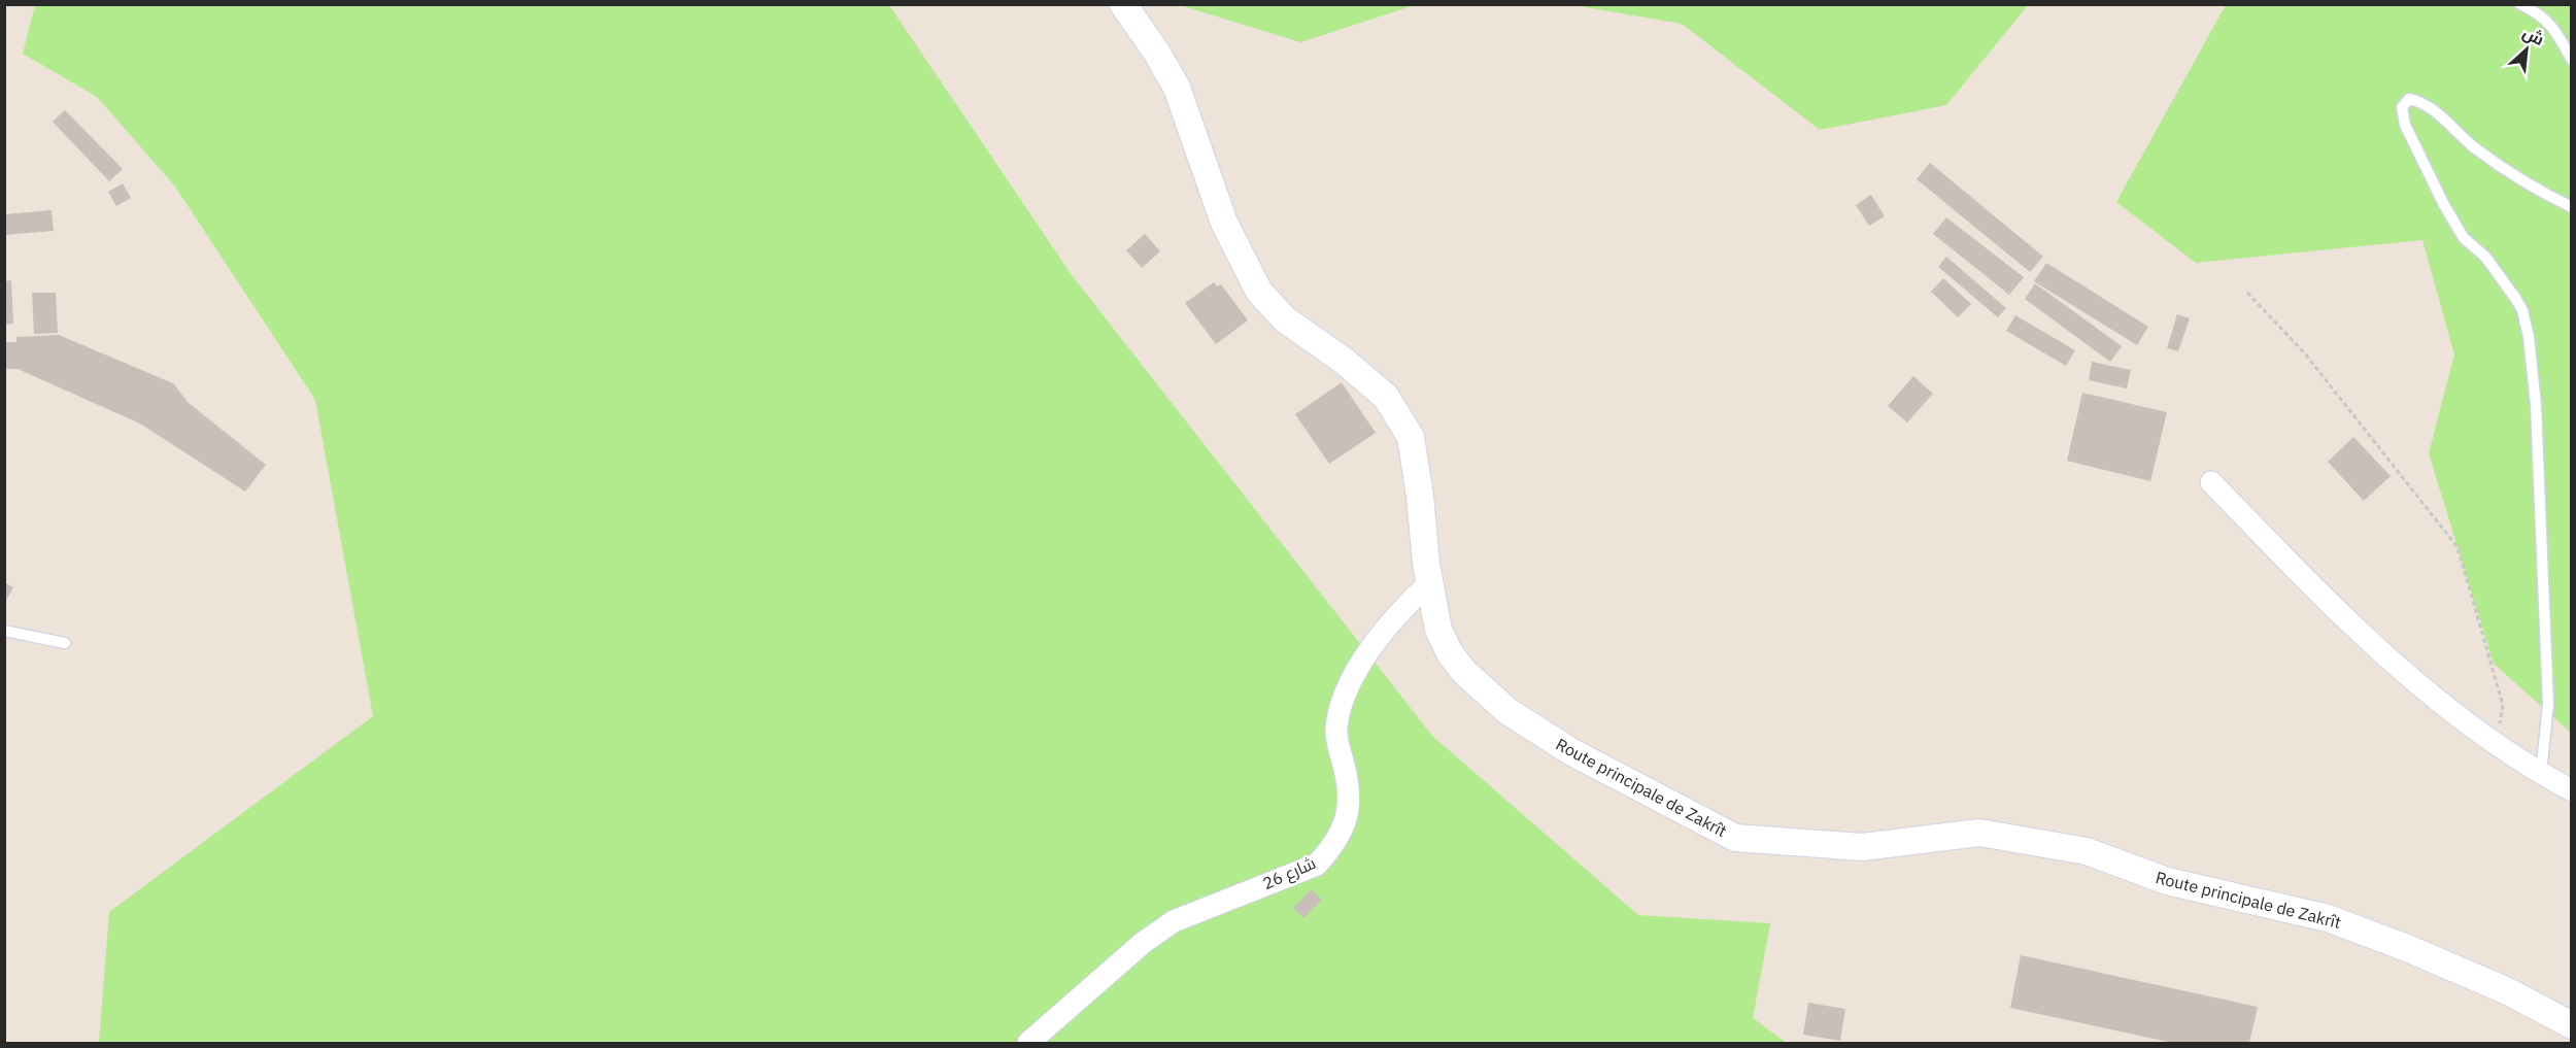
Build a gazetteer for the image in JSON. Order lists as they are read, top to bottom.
{
  "streets": {
    "street": ["Route principale de Zakrît", "شارع 26"]
  },
  "crossings": [
    ["Route principale de Zakrît", "شارع 26"]
  ],
  "north": "top right"
}
